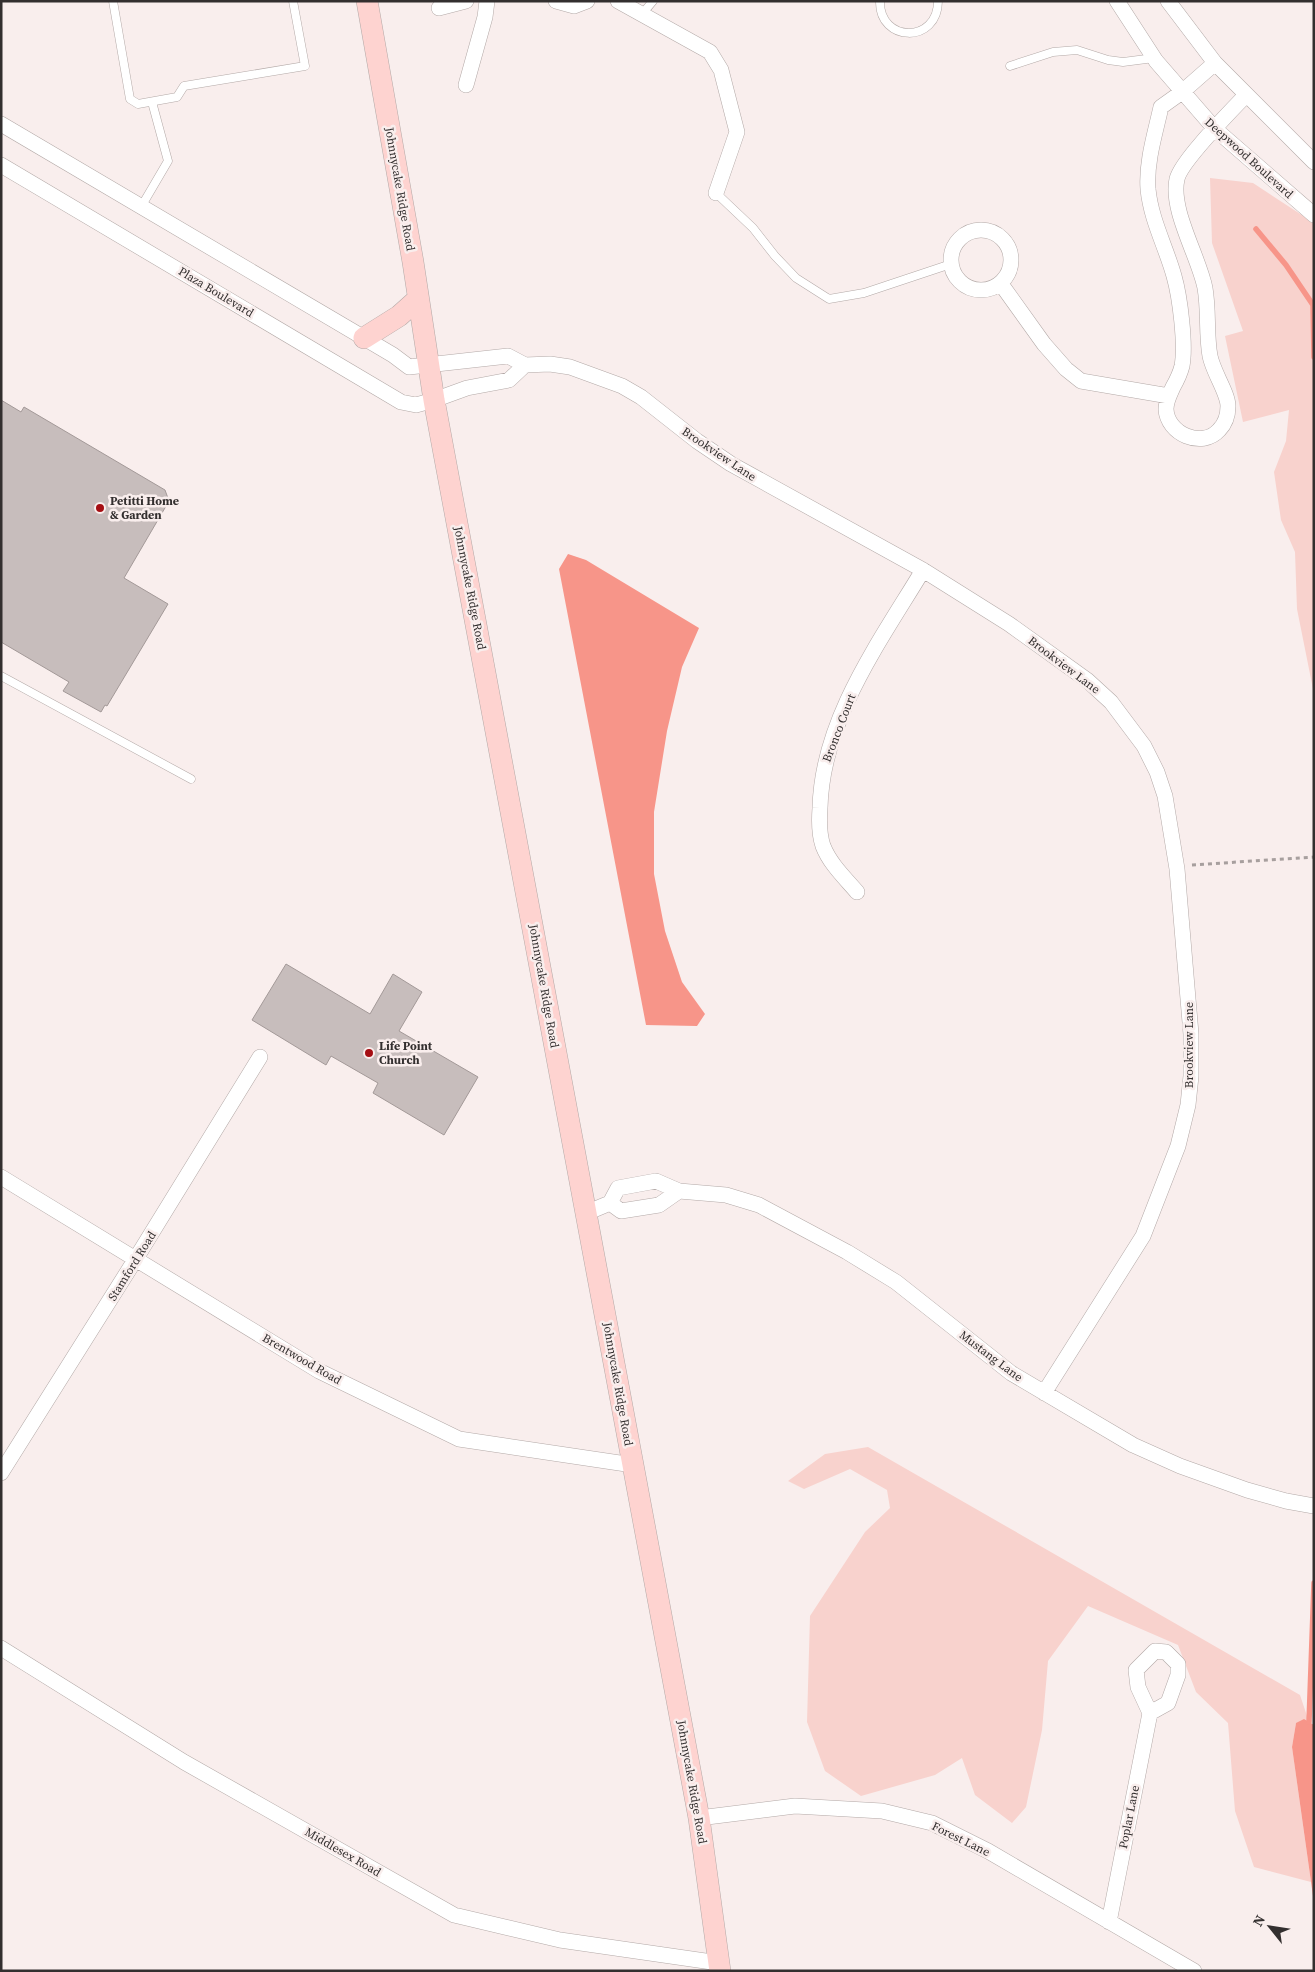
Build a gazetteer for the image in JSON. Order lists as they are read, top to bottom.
{
  "streets": {
    "main road": ["Johnnycake Ridge Road"],
    "street": [
      "Deepwood Boulevard",
      "Plaza Boulevard",
      "Brookview Lane",
      "Bronco Court",
      "Stamford Road",
      "Mustang Lane",
      "Brentwood Road",
      "Poplar Lane",
      "Forest Lane",
      "Middlesex Road"
    ]
  },
  "crossings": [
    ["Johnnycake Ridge Road", "Plaza Boulevard"],
    ["Johnnycake Ridge Road", "Brookview Lane"],
    ["Johnnycake Ridge Road", "Mustang Lane"],
    ["Johnnycake Ridge Road", "Brentwood Road"],
    ["Johnnycake Ridge Road", "Forest Lane"],
    ["Johnnycake Ridge Road", "Middlesex Road"],
    ["Brookview Lane", "Bronco Court"],
    ["Brookview Lane", "Mustang Lane"],
    ["Stamford Road", "Brentwood Road"],
    ["Poplar Lane", "Forest Lane"]
  ],
  "places": ["Petitti Home & Garden", "Life Point Church"],
  "north": "top left"
}
